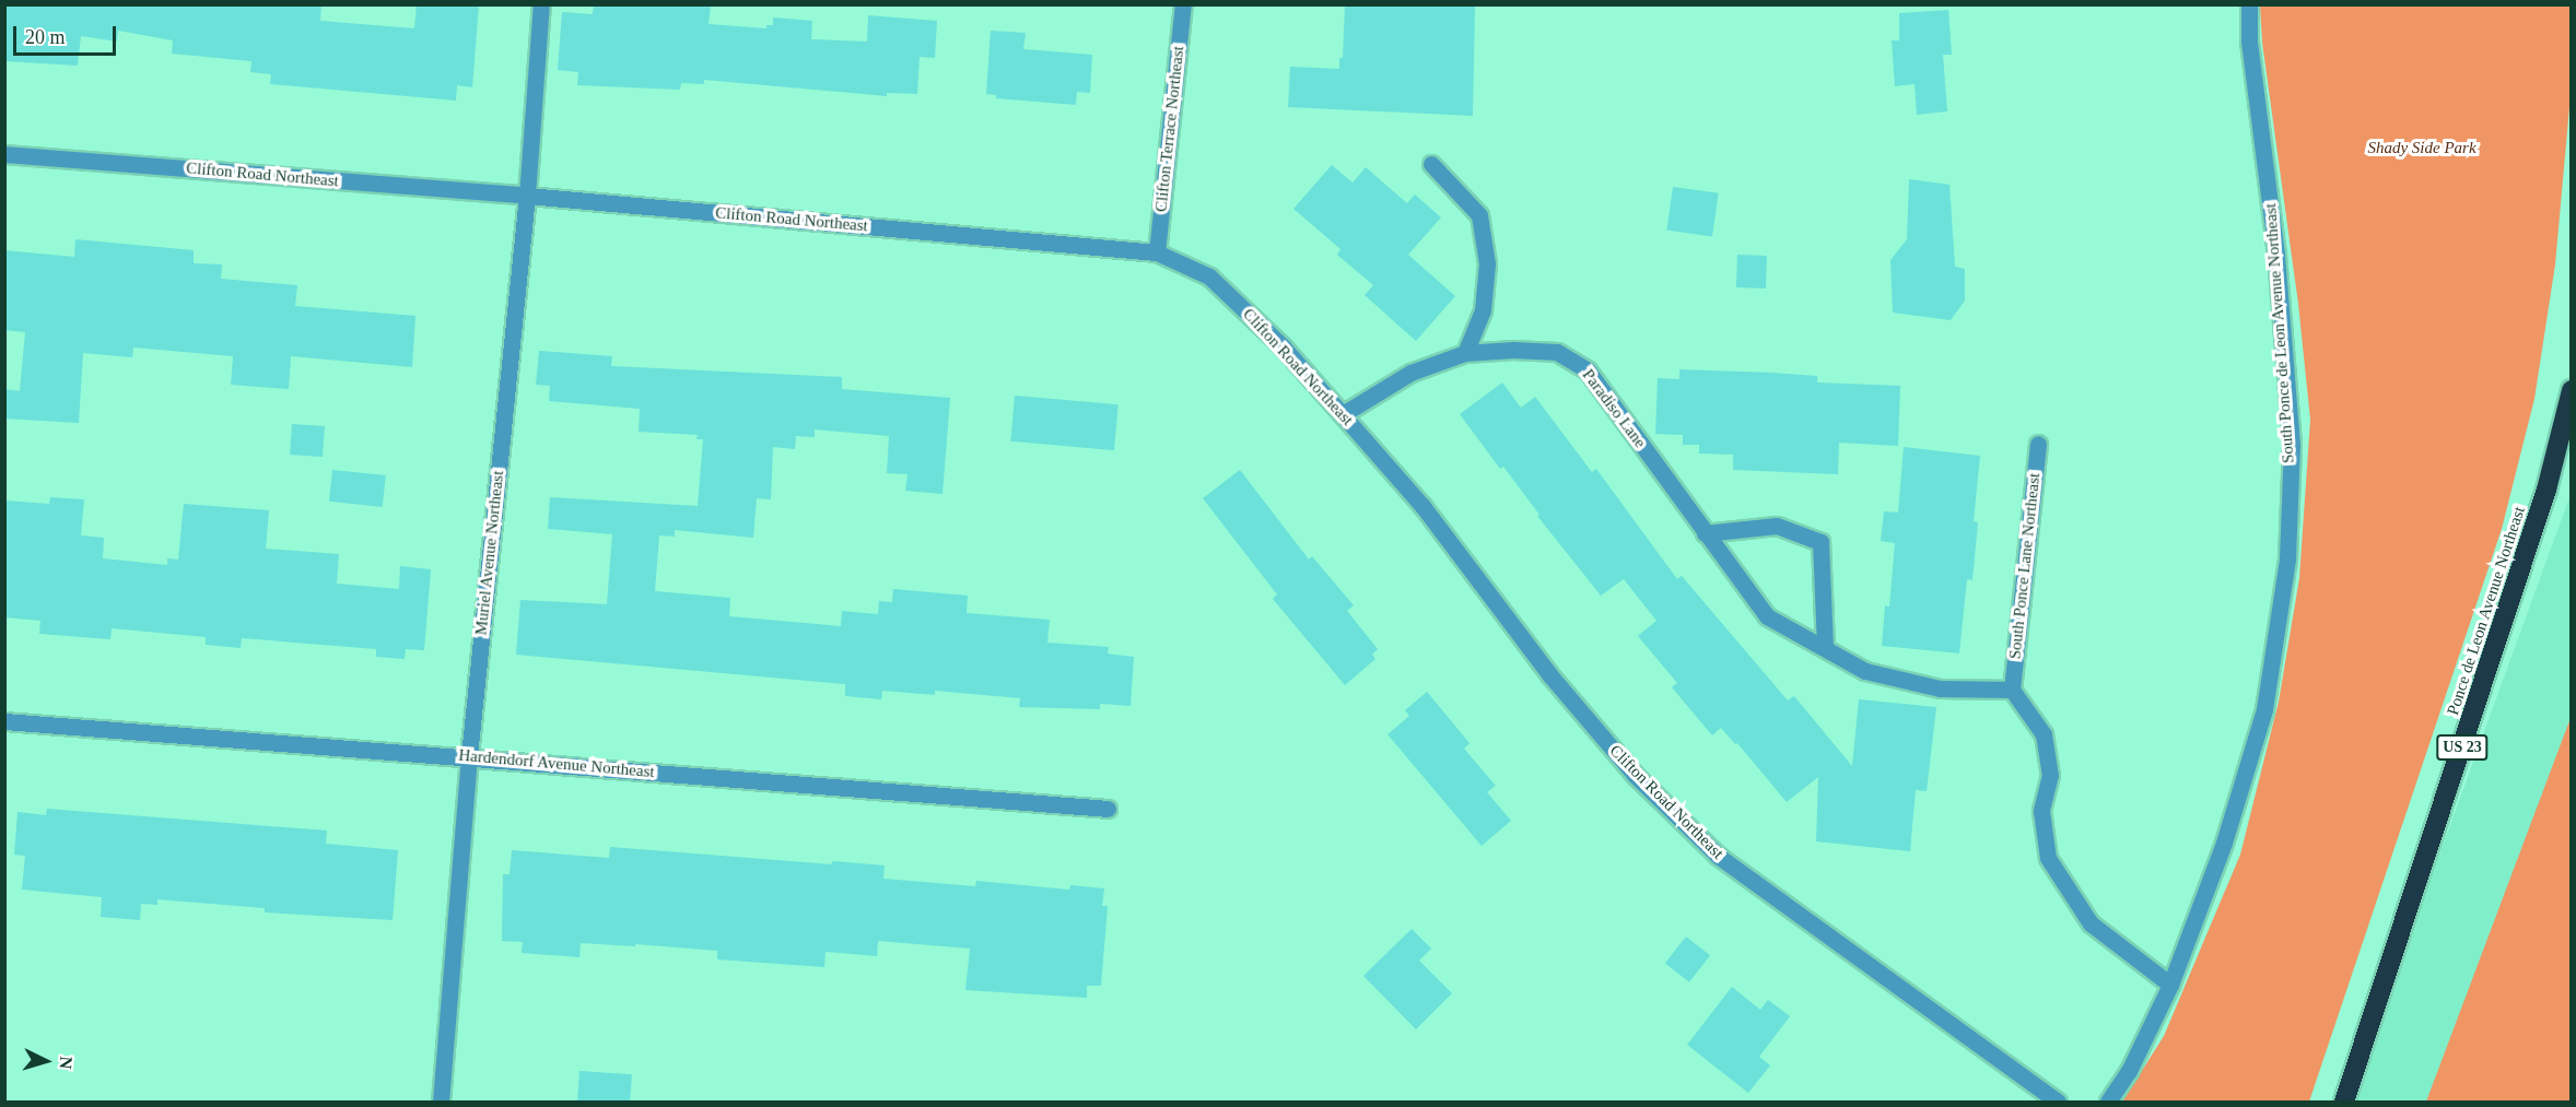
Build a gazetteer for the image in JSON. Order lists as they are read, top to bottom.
{
  "streets": {
    "highway": ["Ponce de Leon Avenue Northeast", "US 23"],
    "street": [
      "Clifton Terrace Northeast",
      "Clifton Road Northeast",
      "South Ponce de Leon Avenue Northeast",
      "Paradiso Lane",
      "Muriel Avenue Northeast",
      "South Ponce Lane Northeast",
      "Hardendorf Avenue Northeast"
    ]
  },
  "crossings": [
    ["Clifton Terrace Northeast", "Clifton Road Northeast"],
    ["Clifton Road Northeast", "Paradiso Lane"],
    ["Clifton Road Northeast", "Muriel Avenue Northeast"],
    ["Paradiso Lane", "South Ponce Lane Northeast"],
    ["Muriel Avenue Northeast", "Hardendorf Avenue Northeast"]
  ],
  "parks": ["Shady Side Park"],
  "scale_bar": "20 m",
  "north": "right"
}
